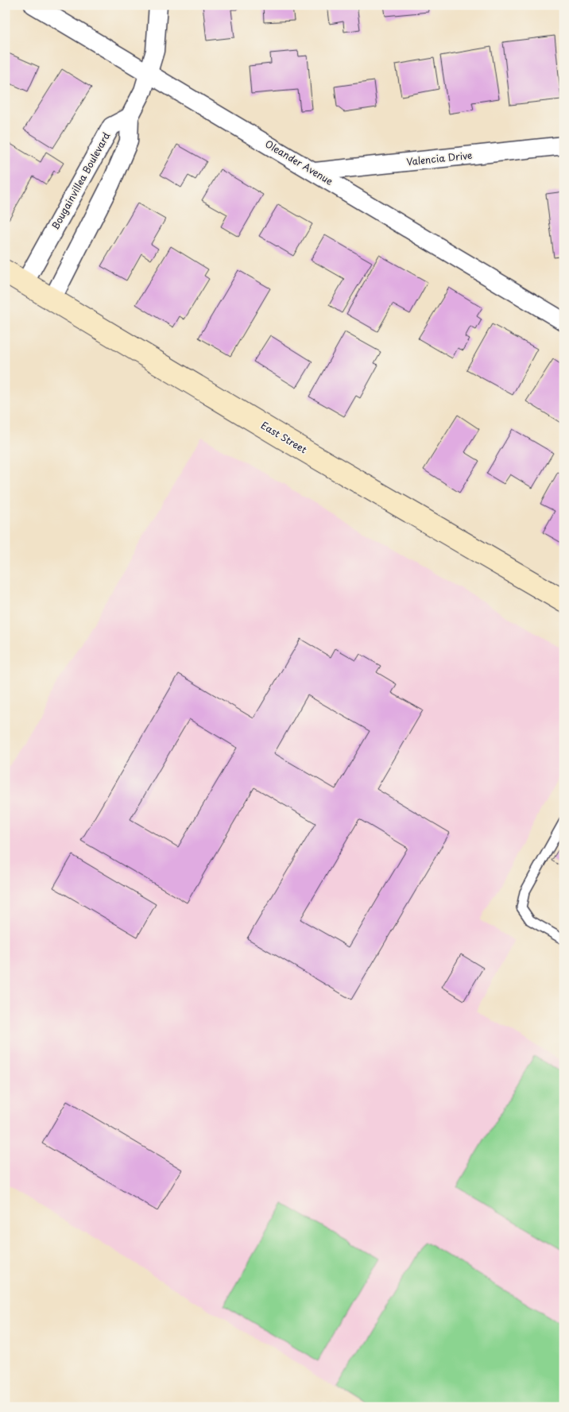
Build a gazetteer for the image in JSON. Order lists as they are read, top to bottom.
{
  "streets": {
    "main road": ["East Street"],
    "street": ["Valencia Drive", "Oleander Avenue", "Bougainvillea Boulevard"]
  },
  "crossings": [
    ["Valencia Drive", "Oleander Avenue"],
    ["Bougainvillea Boulevard", "East Street"]
  ]
}
